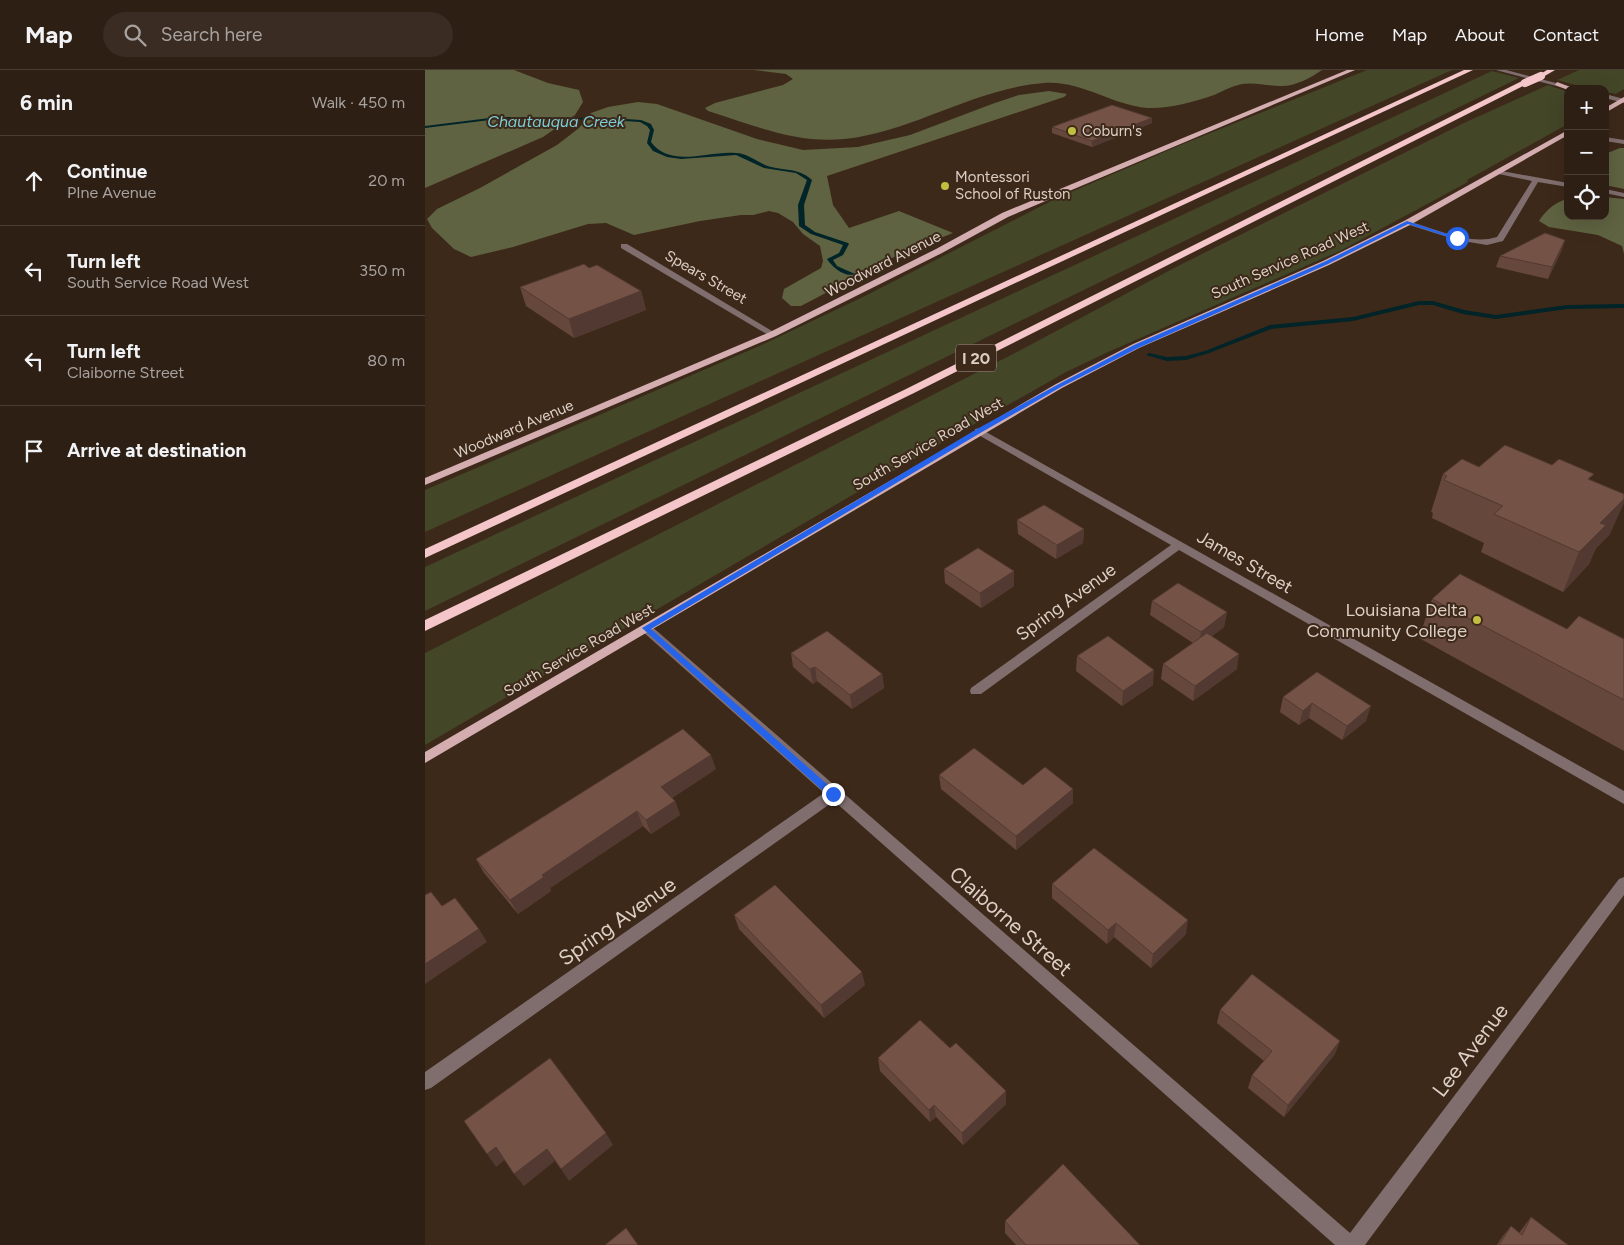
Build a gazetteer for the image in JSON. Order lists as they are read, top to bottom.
{
  "streets": {
    "highway": ["I 20"],
    "main road": ["South Service Road West", "Woodward Avenue"],
    "street": [
      "Spears Street",
      "James Street",
      "Spring Avenue",
      "Claiborne Street",
      "Lee Avenue"
    ]
  },
  "crossings": [
    ["South Service Road West", "James Street"],
    ["South Service Road West", "Claiborne Street"],
    ["Woodward Avenue", "Spears Street"],
    ["James Street", "Spring Avenue"],
    ["Spring Avenue", "Claiborne Street"]
  ],
  "water": ["Chautauqua Creek"],
  "places": ["Coburn's", "Montessori School of Ruston", "Louisiana Delta Community College"],
  "page": {
    "header": "Map",
    "search": "Search here",
    "nav": [
      "Home",
      "Map",
      "About",
      "Contact"
    ],
    "heading": ["6 min", "Walk · 450 m"],
    "map_buttons": ["+", "−"],
    "list": [
      ["Continue", "PIne Avenue", "20 m"],
      ["Turn left", "South Service Road West", "350 m"],
      ["Turn left", "Claiborne Street", "80 m"],
      "Arrive at destination"
    ]
  }
}
